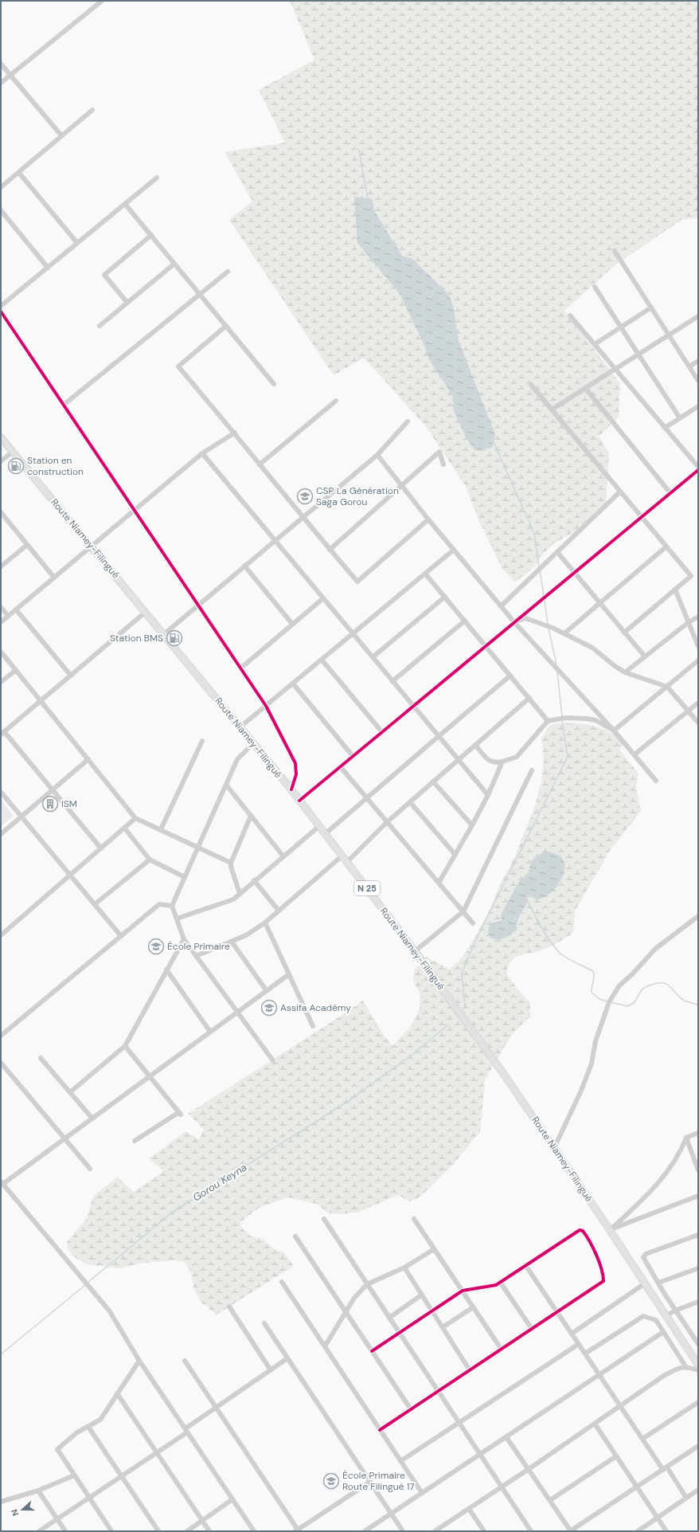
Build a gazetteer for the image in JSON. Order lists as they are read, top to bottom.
{
  "streets": {
    "main road": ["Route Niamey-Filingué", "N 25"]
  },
  "water": ["Gorou Keyna"],
  "places": {
    "fuel station": ["Station en construction", "Station BMS"],
    "school or university": [
      "CSP La Génération Saga Gorou",
      "École Primaire",
      "Assifa Académy",
      "École Primaire Route Filingué 17"
    ],
    "building": ["ISM"]
  },
  "north": "left"
}
